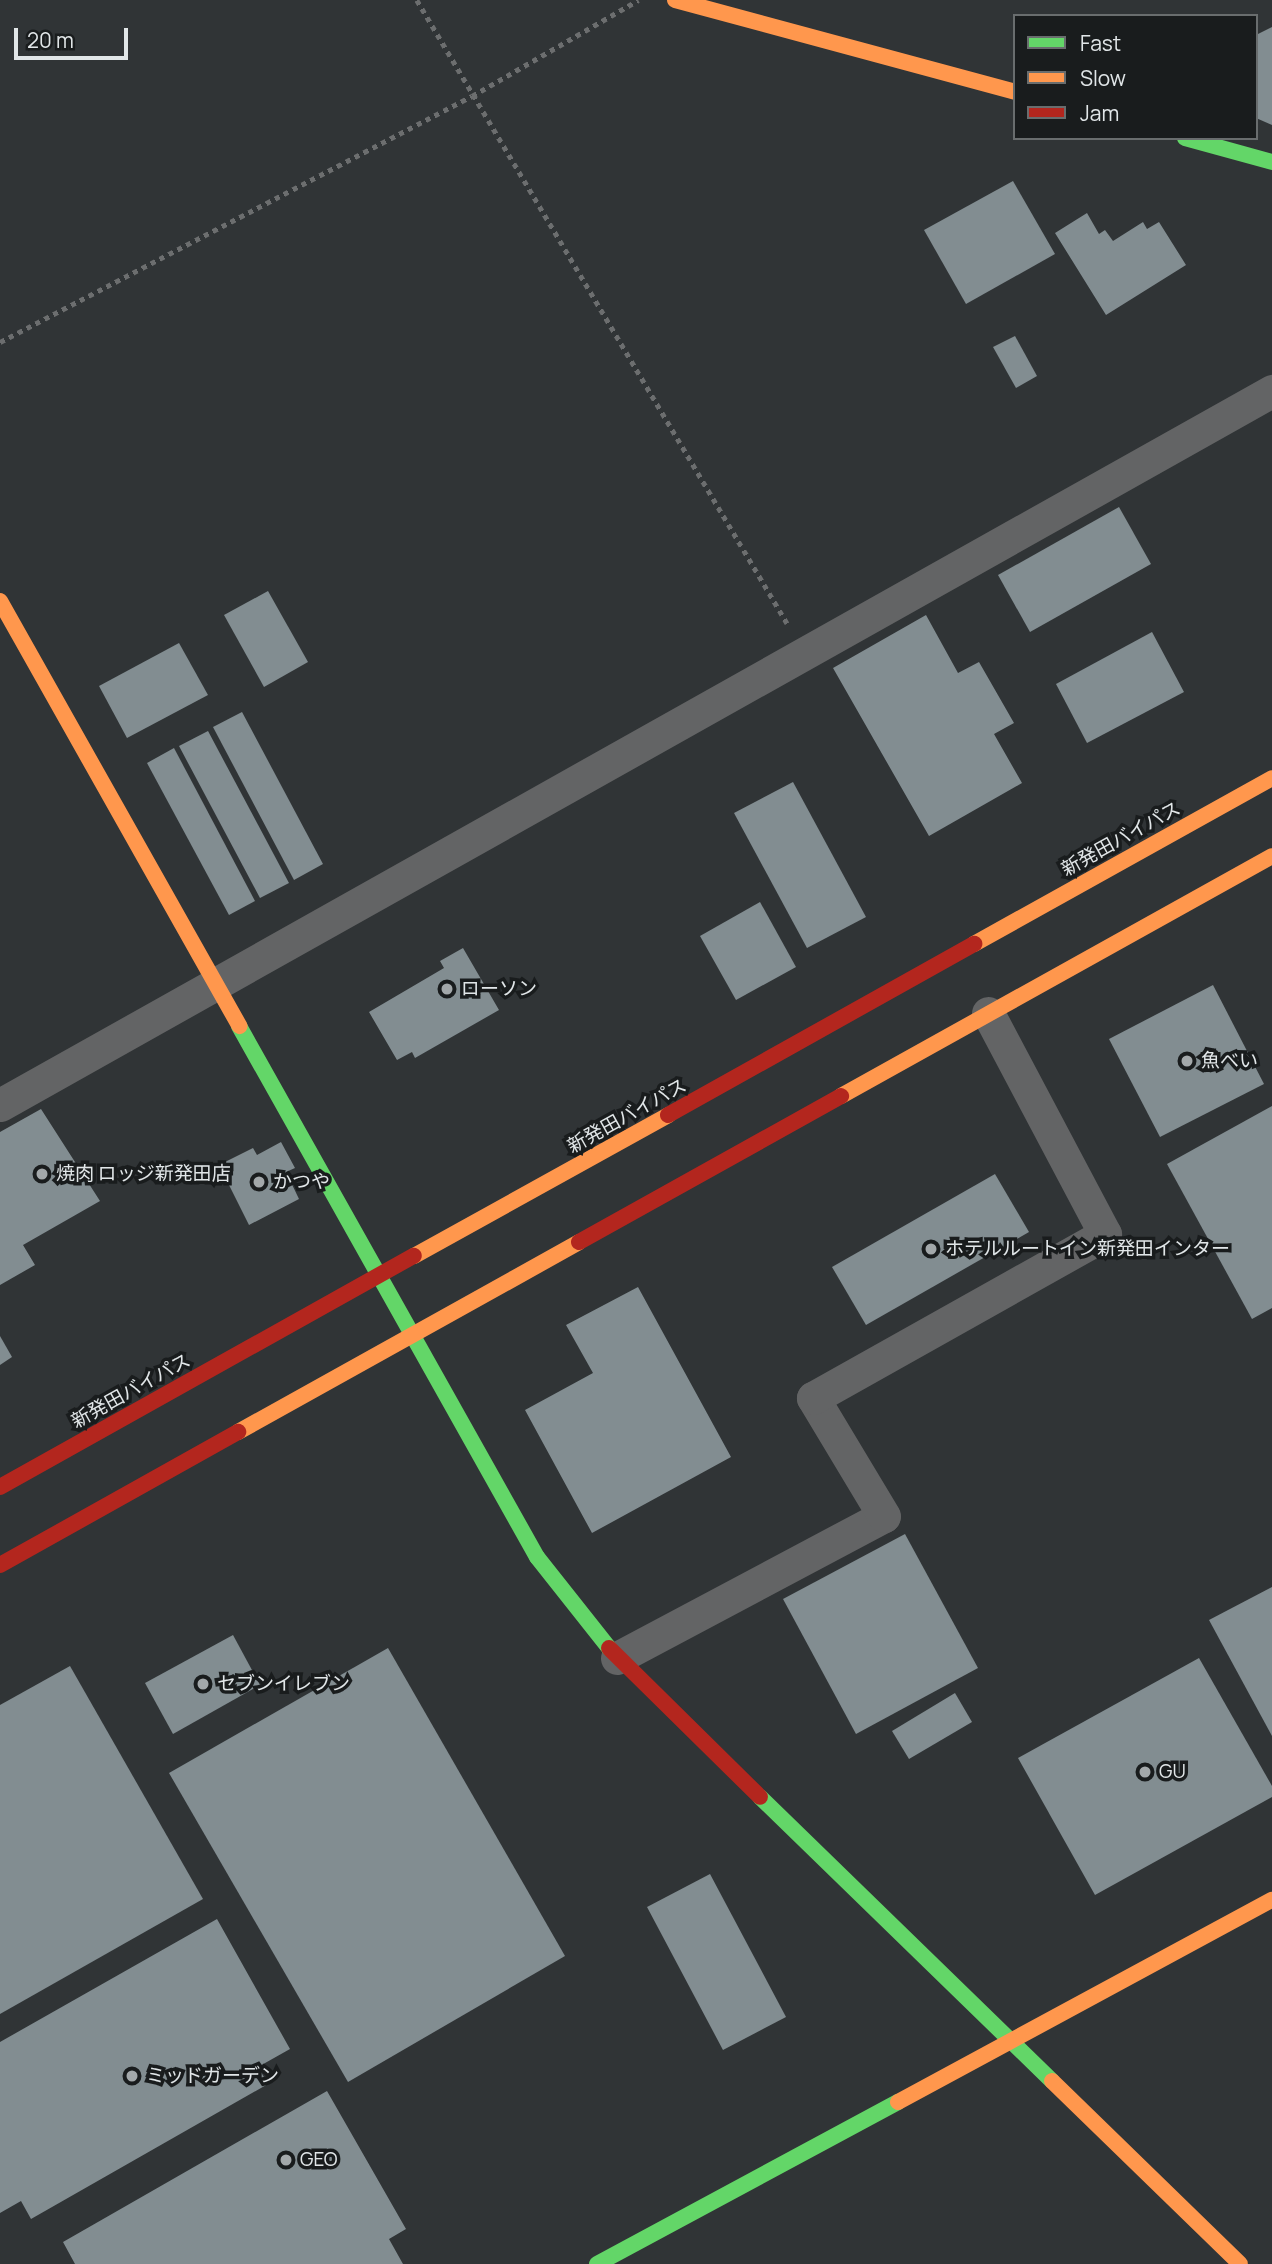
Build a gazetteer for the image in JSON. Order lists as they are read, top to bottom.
{
  "streets": {
    "main road": ["新発田バイパス"]
  },
  "places": [
    "ローソン",
    "魚べい",
    "焼肉 ロッジ新発田店",
    "かつや",
    "ホテルルートイン新発田インター",
    "セブンイレブン",
    "GU",
    "ミッドガーデン",
    "GEO"
  ],
  "legend": ["Fast", "Slow", "Jam"],
  "scale_bar": "20 m"
}
